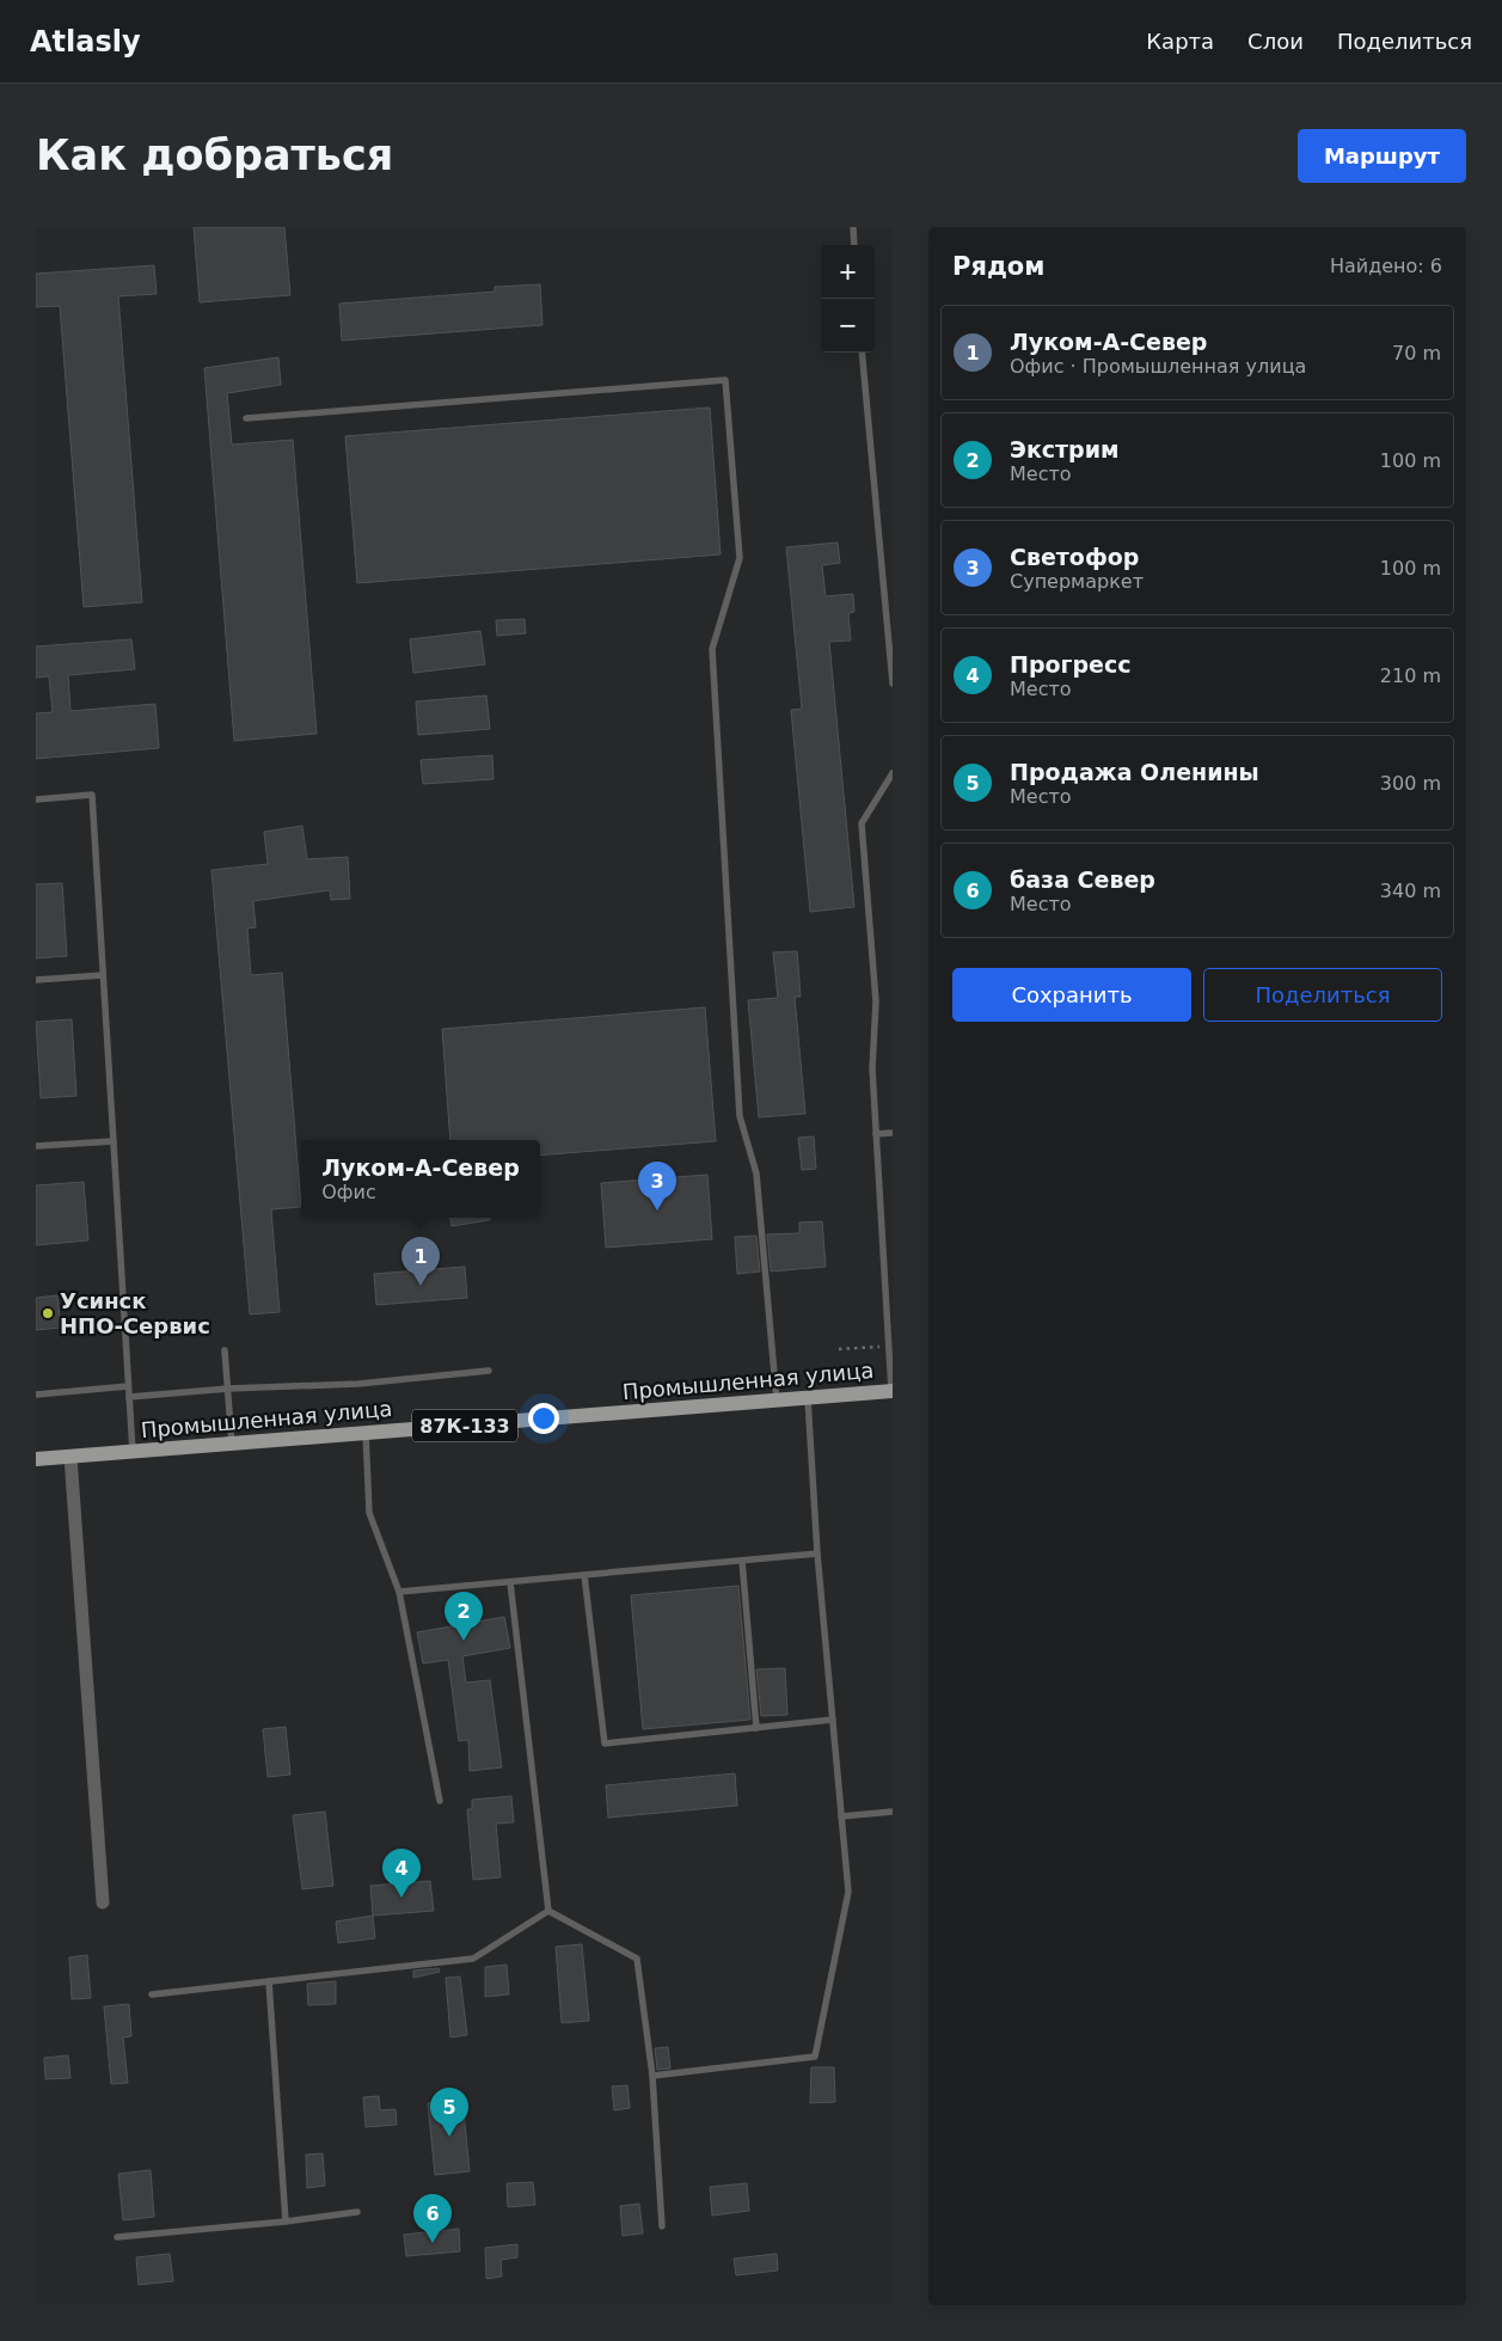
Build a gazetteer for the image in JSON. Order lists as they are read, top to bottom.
{
  "streets": {
    "main road": ["Промышленная улица", "87К-133"]
  },
  "places": ["Усинск НПО-Сервис"],
  "page": {
    "header": "Atlasly",
    "nav": ["Карта", "Слои", "Поделиться"],
    "buttons": [
      "Маршрут",
      ["Сохранить", "Поделиться"]
    ],
    "title": "Как добраться",
    "heading": ["Рядом", "Найдено: 6"],
    "map_buttons": ["+", "−"],
    "list": [
      {
        "mark": "1",
        "name": "Луком-А-Север",
        "note": "Офис · Промышленная улица",
        "value": "70 m"
      },
      {
        "mark": "2",
        "name": "Экстрим",
        "note": "Место",
        "value": "100 m"
      },
      {
        "mark": "3",
        "name": "Светофор",
        "note": "Супермаркет",
        "value": "100 m"
      },
      {
        "mark": "4",
        "name": "Прогресс",
        "note": "Место",
        "value": "210 m"
      },
      {
        "mark": "5",
        "name": "Продажа Оленины",
        "note": "Место",
        "value": "300 m"
      },
      {
        "mark": "6",
        "name": "база Север",
        "note": "Место",
        "value": "340 m"
      }
    ],
    "popup": ["Луком-А-Север", "Офис"],
    "pins": [
      "3",
      "1",
      "2",
      "4",
      "5",
      "6"
    ]
  }
}
